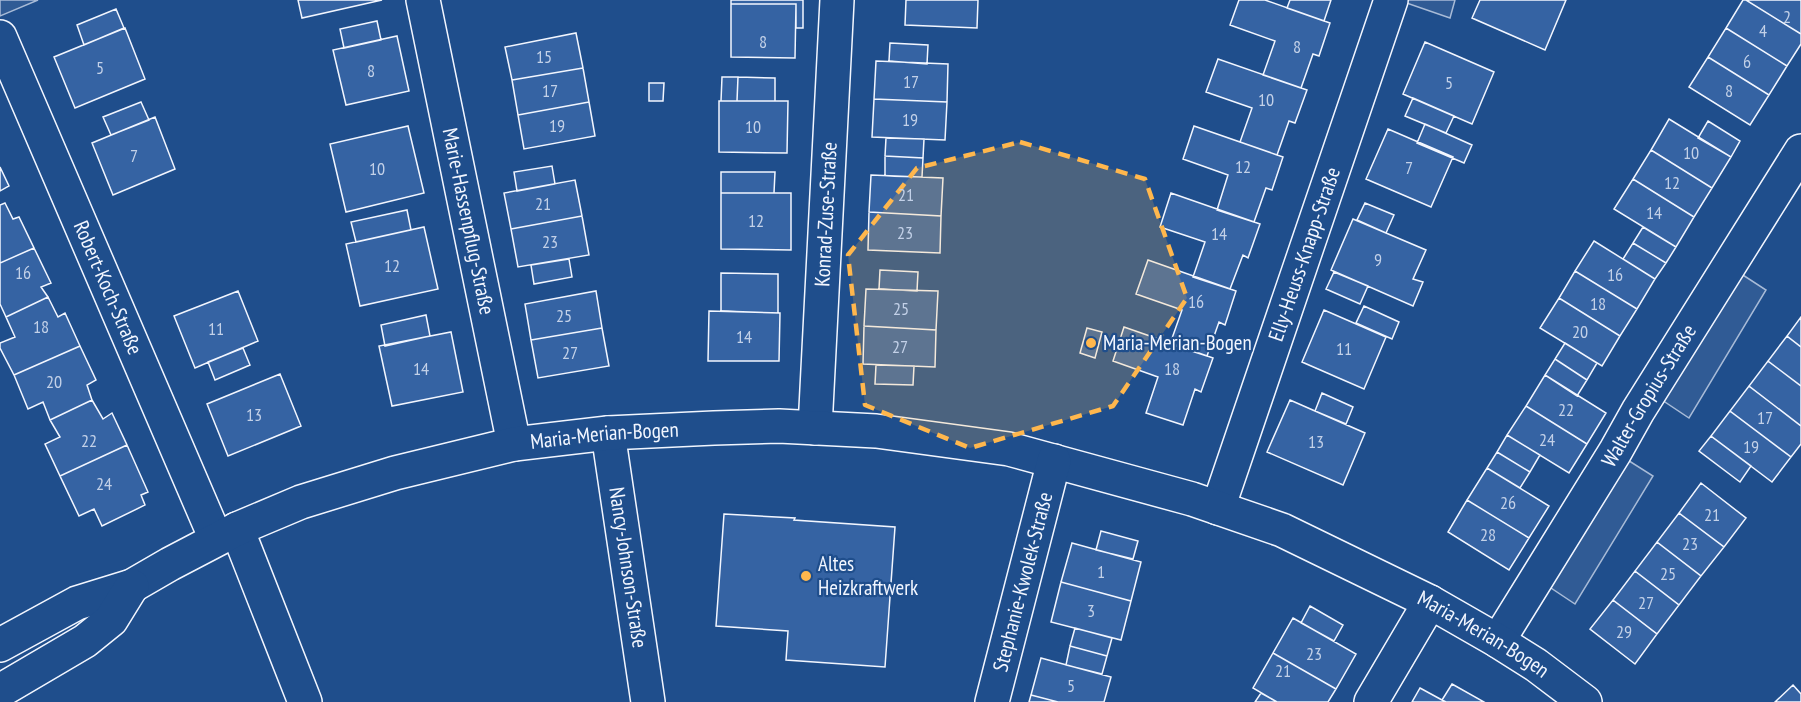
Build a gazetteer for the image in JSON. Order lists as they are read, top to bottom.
{
  "streets": {
    "street": [
      "Konrad-Zuse-Straße",
      "Marie-Hassenpflug-Straße",
      "Elly-Heuss-Knapp-Straße",
      "Robert-Koch-Straße",
      "Walter-Gropius-Straße",
      "Maria-Merian-Bogen",
      "Nancy-Johnson-Straße",
      "Stephanie-Kwolek-Straße"
    ]
  },
  "crossings": [
    ["Konrad-Zuse-Straße", "Maria-Merian-Bogen"],
    ["Marie-Hassenpflug-Straße", "Maria-Merian-Bogen"],
    ["Elly-Heuss-Knapp-Straße", "Maria-Merian-Bogen"],
    ["Robert-Koch-Straße", "Maria-Merian-Bogen"],
    ["Walter-Gropius-Straße", "Maria-Merian-Bogen"],
    ["Maria-Merian-Bogen", "Nancy-Johnson-Straße"],
    ["Maria-Merian-Bogen", "Stephanie-Kwolek-Straße"]
  ],
  "places": ["Maria-Merian-Bogen", "Altes Heizkraftwerk"],
  "house_numbers": [
    "2",
    "4",
    "8",
    "8",
    "15",
    "6",
    "5",
    "8",
    "17",
    "5",
    "17",
    "8",
    "10",
    "19",
    "19",
    "10",
    "10",
    "7",
    "12",
    "7",
    "10",
    "12",
    "21",
    "21",
    "14",
    "12",
    "23",
    "14",
    "23",
    "9",
    "12",
    "16",
    "16",
    "16",
    "18",
    "25",
    "25",
    "18",
    "11",
    "20",
    "14",
    "27",
    "11",
    "27",
    "14",
    "18",
    "20",
    "22",
    "13",
    "17",
    "24",
    "22",
    "13",
    "19",
    "24",
    "26",
    "21",
    "28",
    "23",
    "1",
    "25",
    "27",
    "3",
    "29",
    "23",
    "21",
    "5"
  ]
}
